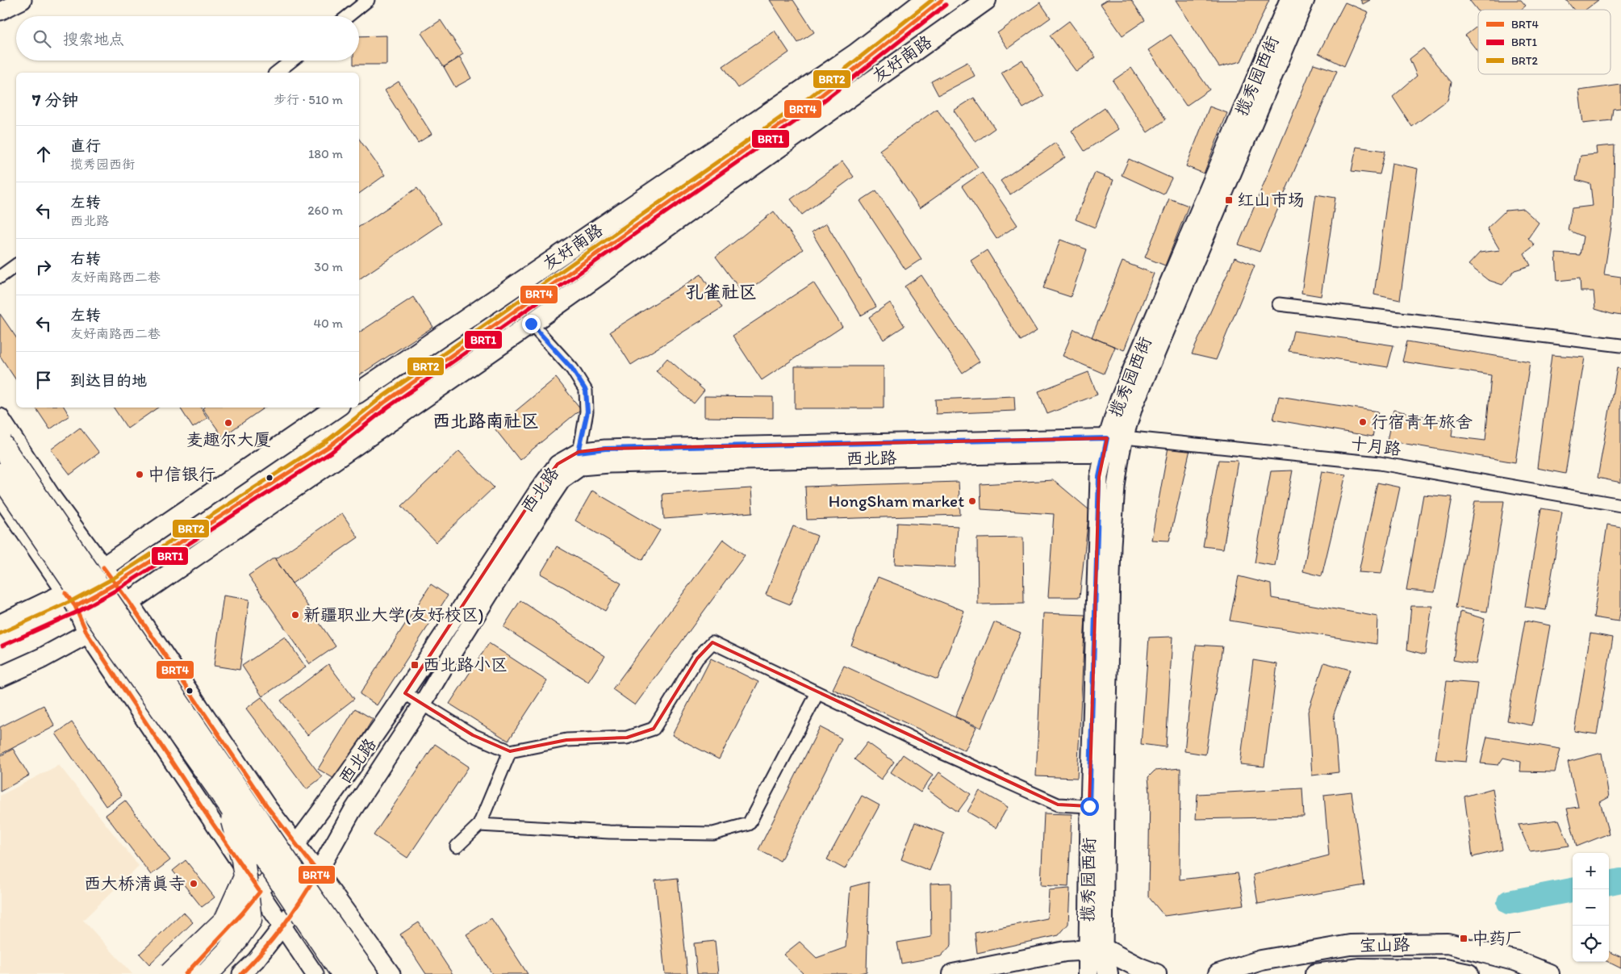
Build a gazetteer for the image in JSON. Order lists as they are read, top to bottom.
{
  "streets": {
    "main road": [
      "友好南路",
      "揽秀园西街",
      "西北路",
      "宝山路"
    ],
    "street": ["十月路"]
  },
  "crossings": [
    ["揽秀园西街", "十月路"],
    ["揽秀园西街", "西北路"],
    ["十月路", "西北路"]
  ],
  "districts": ["孔雀社区", "西北路南社区"],
  "places": {
    "transit": ["红山市场", "西北路小区", "中药厂"],
    "other": [
      "行宿青年旅舍",
      "麦趣尔大厦",
      "中信银行",
      "HongSham market",
      "新疆职业大学(友好校区)",
      "西大桥清真寺"
    ]
  },
  "lines": ["transit line BRT4", "transit line BRT2", "transit line BRT1"],
  "legend": ["BRT4", "BRT1", "BRT2"],
  "page": {
    "search": "搜索地点",
    "heading": ["7 分钟", "步行 · 510 m"],
    "list": [
      ["直行", "揽秀园西街", "180 m"],
      ["左转", "西北路", "260 m"],
      ["右转", "友好南路西二巷", "30 m"],
      ["左转", "友好南路西二巷", "40 m"],
      "到达目的地"
    ],
    "map_buttons": ["+", "−"]
  }
}
